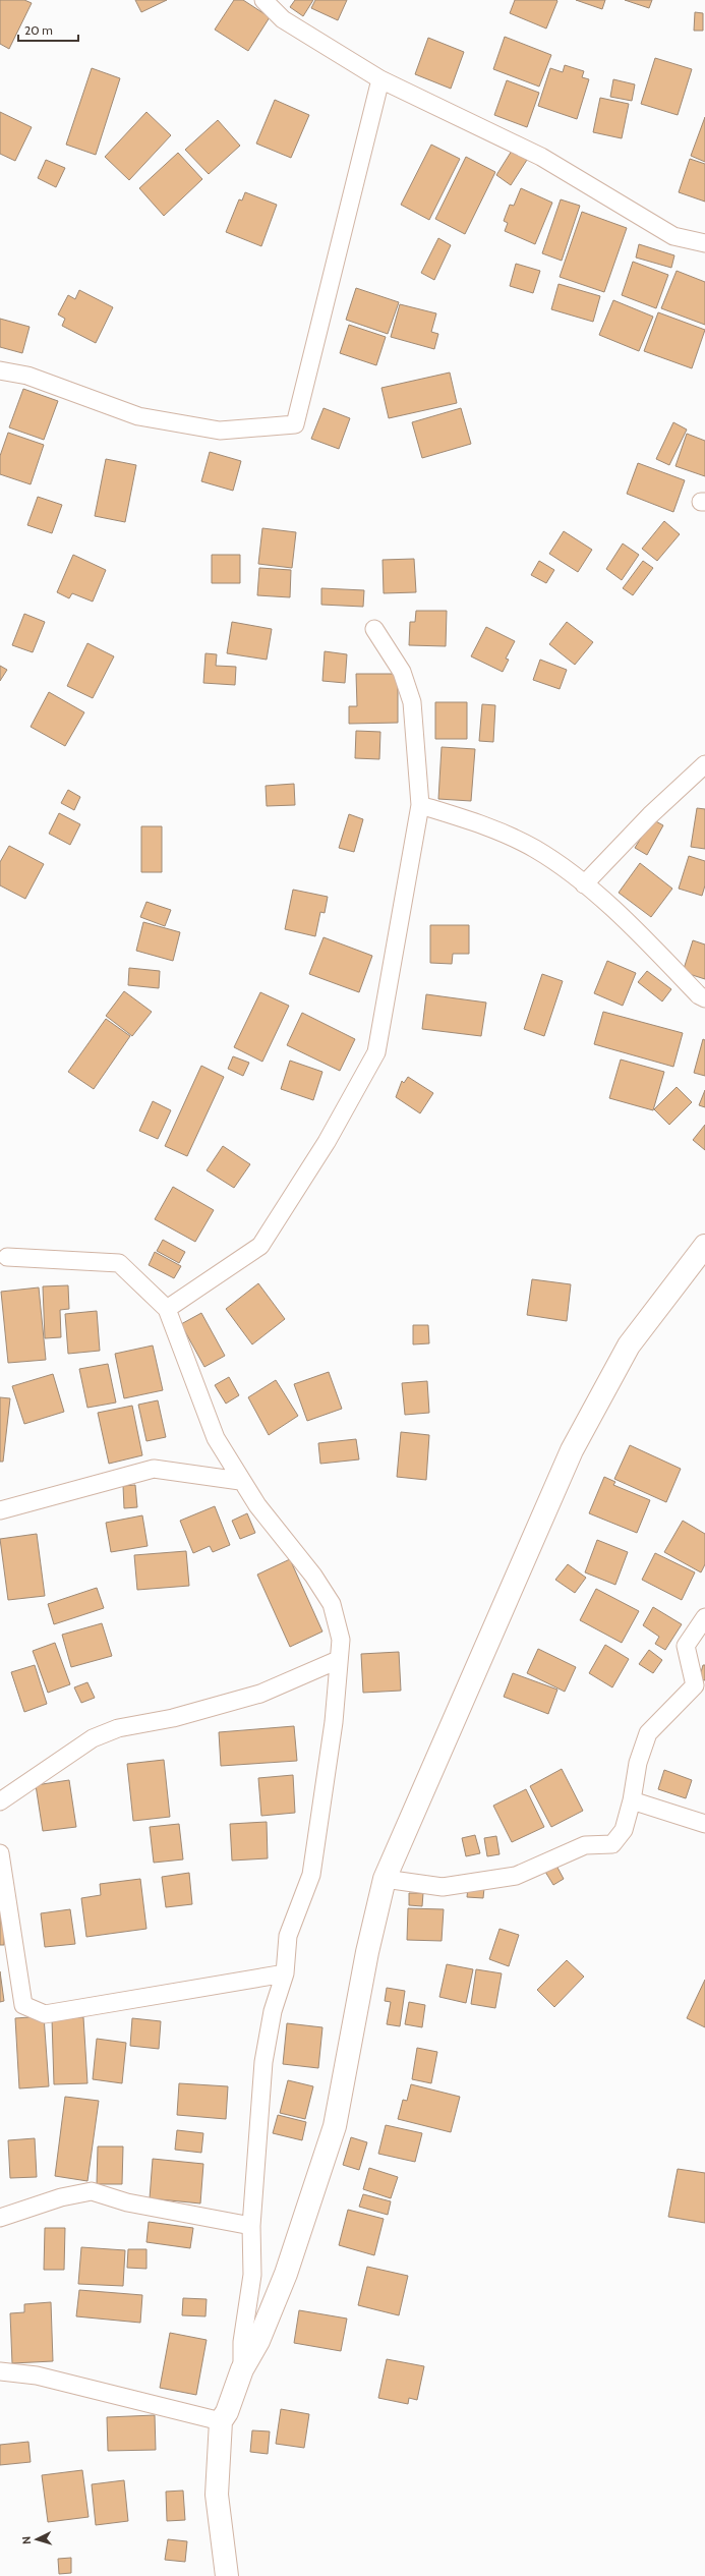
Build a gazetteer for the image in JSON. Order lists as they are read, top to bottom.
{
  "scale_bar": "20 m",
  "north": "left"
}
